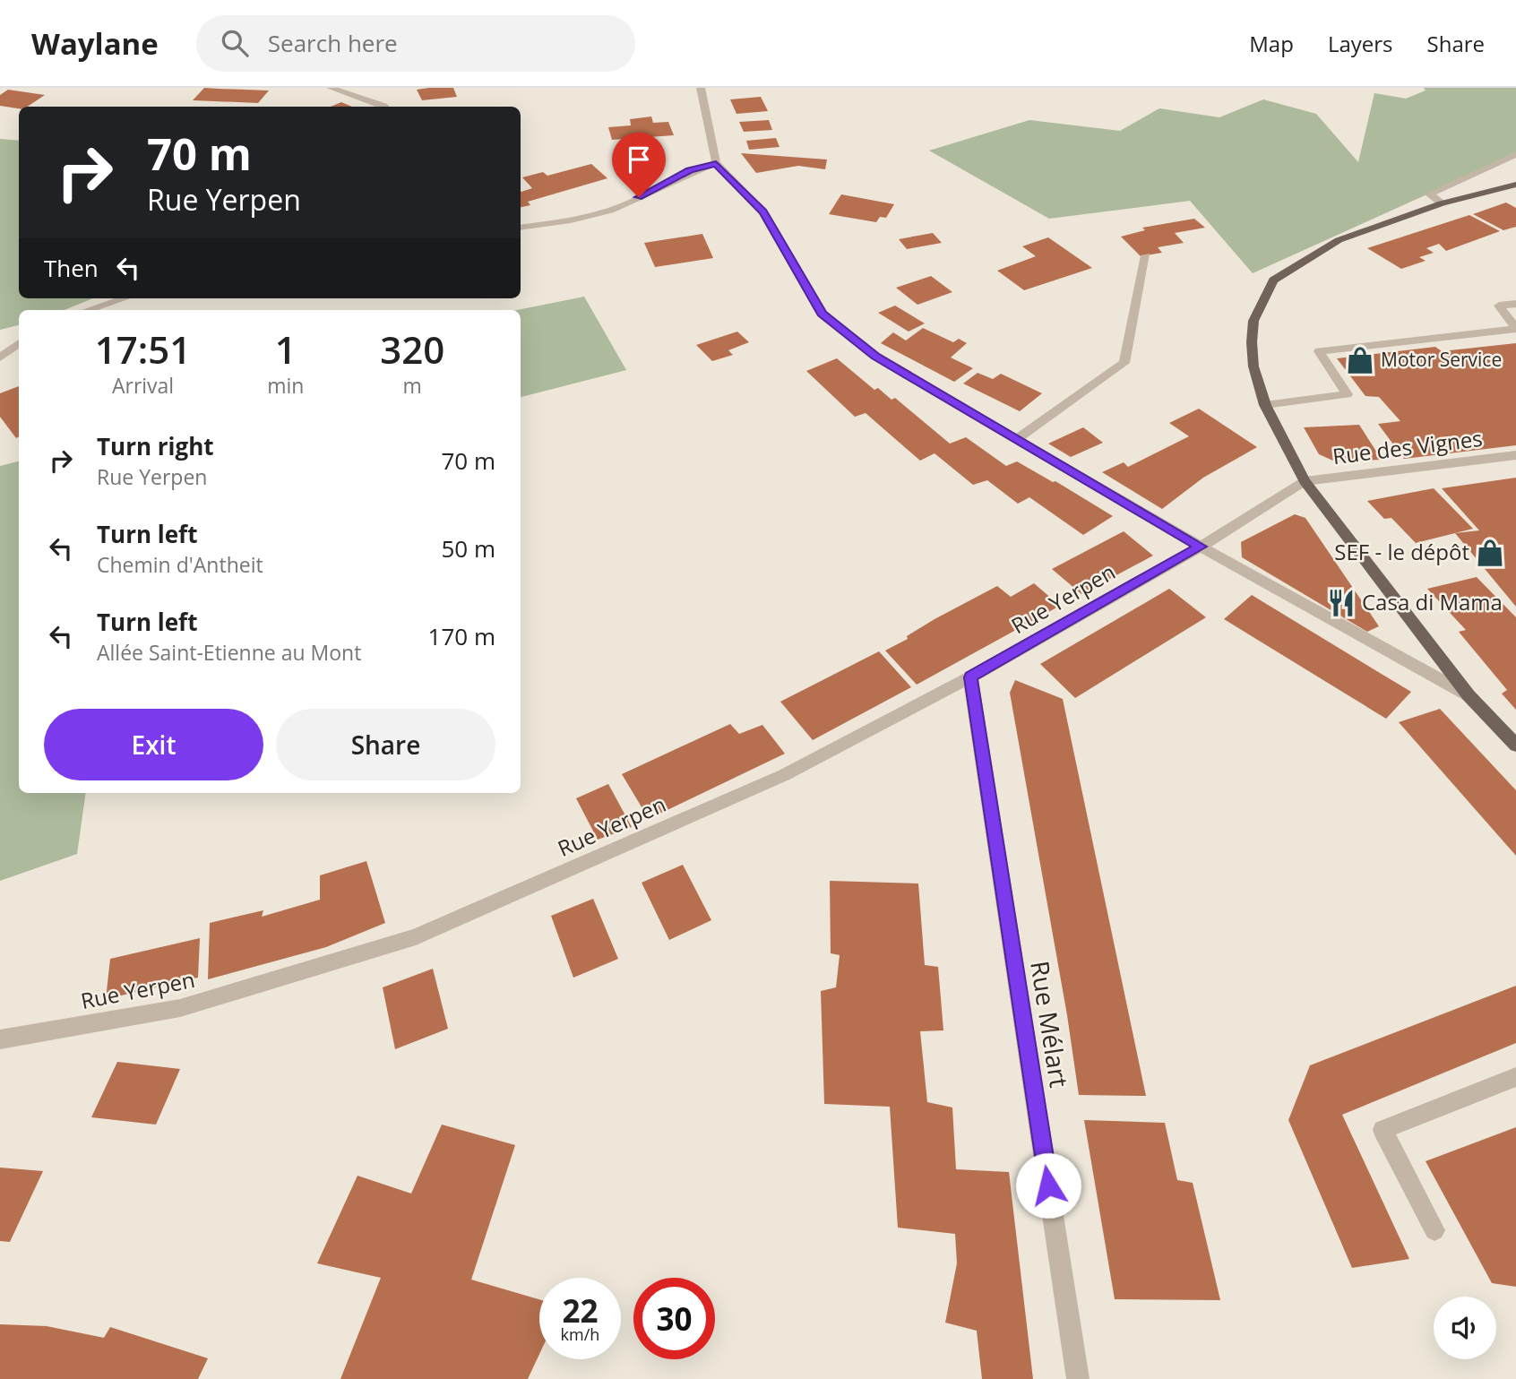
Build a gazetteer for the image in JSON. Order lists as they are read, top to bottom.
{
  "streets": {
    "street": ["Rue des Vignes", "Rue Yerpen", "Rue Mélart"]
  },
  "crossings": [
    ["Rue des Vignes", "Rue Yerpen"],
    ["Rue Yerpen", "Rue Mélart"]
  ],
  "places": {
    "shop": ["Motor Service", "SEF - le dépôt"],
    "restaurant": ["Casa di Mama"]
  },
  "page": {
    "header": "Waylane",
    "search": "Search here",
    "nav": ["Map", "Layers", "Share"],
    "turn": ["70 m", "Rue Yerpen"],
    "then": "Then",
    "eta": [
      "17:51",
      "Arrival",
      "1",
      "min",
      "320",
      "m"
    ],
    "list": [
      {
        "name": "Turn right",
        "note": "Rue Yerpen",
        "value": "70 m"
      },
      {
        "name": "Turn left",
        "note": "Chemin d'Antheit",
        "value": "50 m"
      },
      {
        "name": "Turn left",
        "note": "Allée Saint-Etienne au Mont",
        "value": "170 m"
      }
    ],
    "buttons": ["Exit", "Share"],
    "speed": "22 km/h",
    "limit": "30"
  }
}
